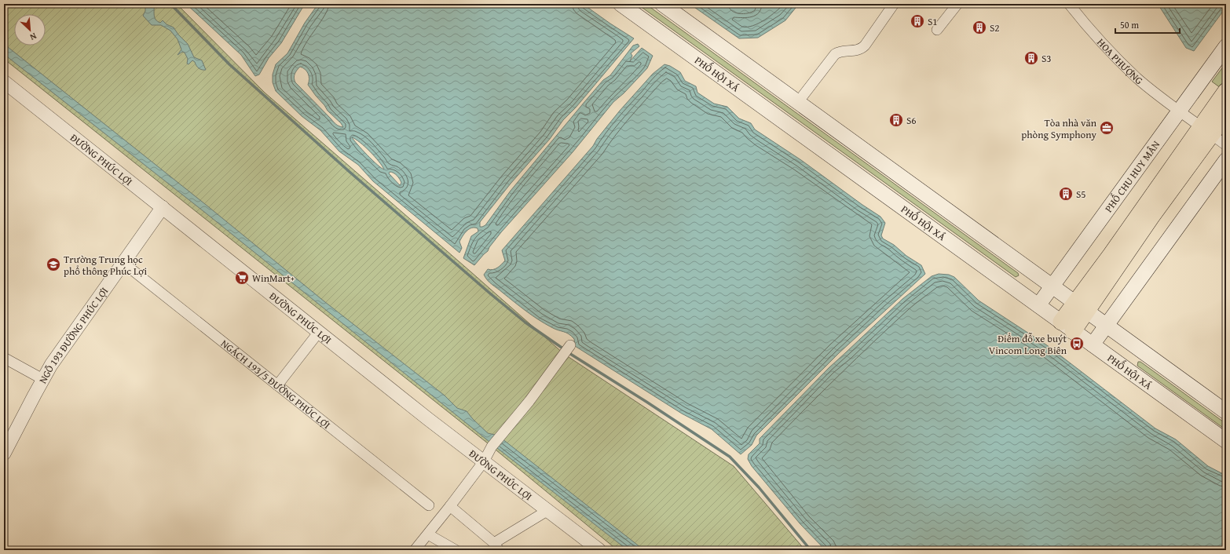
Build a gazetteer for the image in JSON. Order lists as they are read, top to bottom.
{
  "streets": {
    "main road": ["PHỐ HỘI XÁ", "PHỐ CHU HUY MÂN"],
    "street": [
      "HOA PHƯỢNG",
      "ĐƯỜNG PHÚC LỢI",
      "NGÕ 193 ĐƯỜNG PHÚC LỢI",
      "NGÁCH 193/5 ĐƯỜNG PHÚC LỢI"
    ]
  },
  "crossings": [
    ["HOA PHƯỢNG", "PHỐ CHU HUY MÂN"],
    ["PHỐ HỘI XÁ", "PHỐ CHU HUY MÂN"],
    ["ĐƯỜNG PHÚC LỢI", "NGÕ 193 ĐƯỜNG PHÚC LỢI"],
    ["NGÕ 193 ĐƯỜNG PHÚC LỢI", "NGÁCH 193/5 ĐƯỜNG PHÚC LỢI"]
  ],
  "places": {
    "building": [
      "S1",
      "S2",
      "S3",
      "S6",
      "S5"
    ],
    "office": ["Tòa nhà văn phòng Symphony"],
    "school or university": ["Trường Trung học phổ thông Phúc Lợi"],
    "supermarket": ["WinMart+"],
    "bus stop": ["Điểm đỗ xe buýt Vincom Long Biên"]
  },
  "scale_bar": "50 m",
  "north": "bottom right"
}
